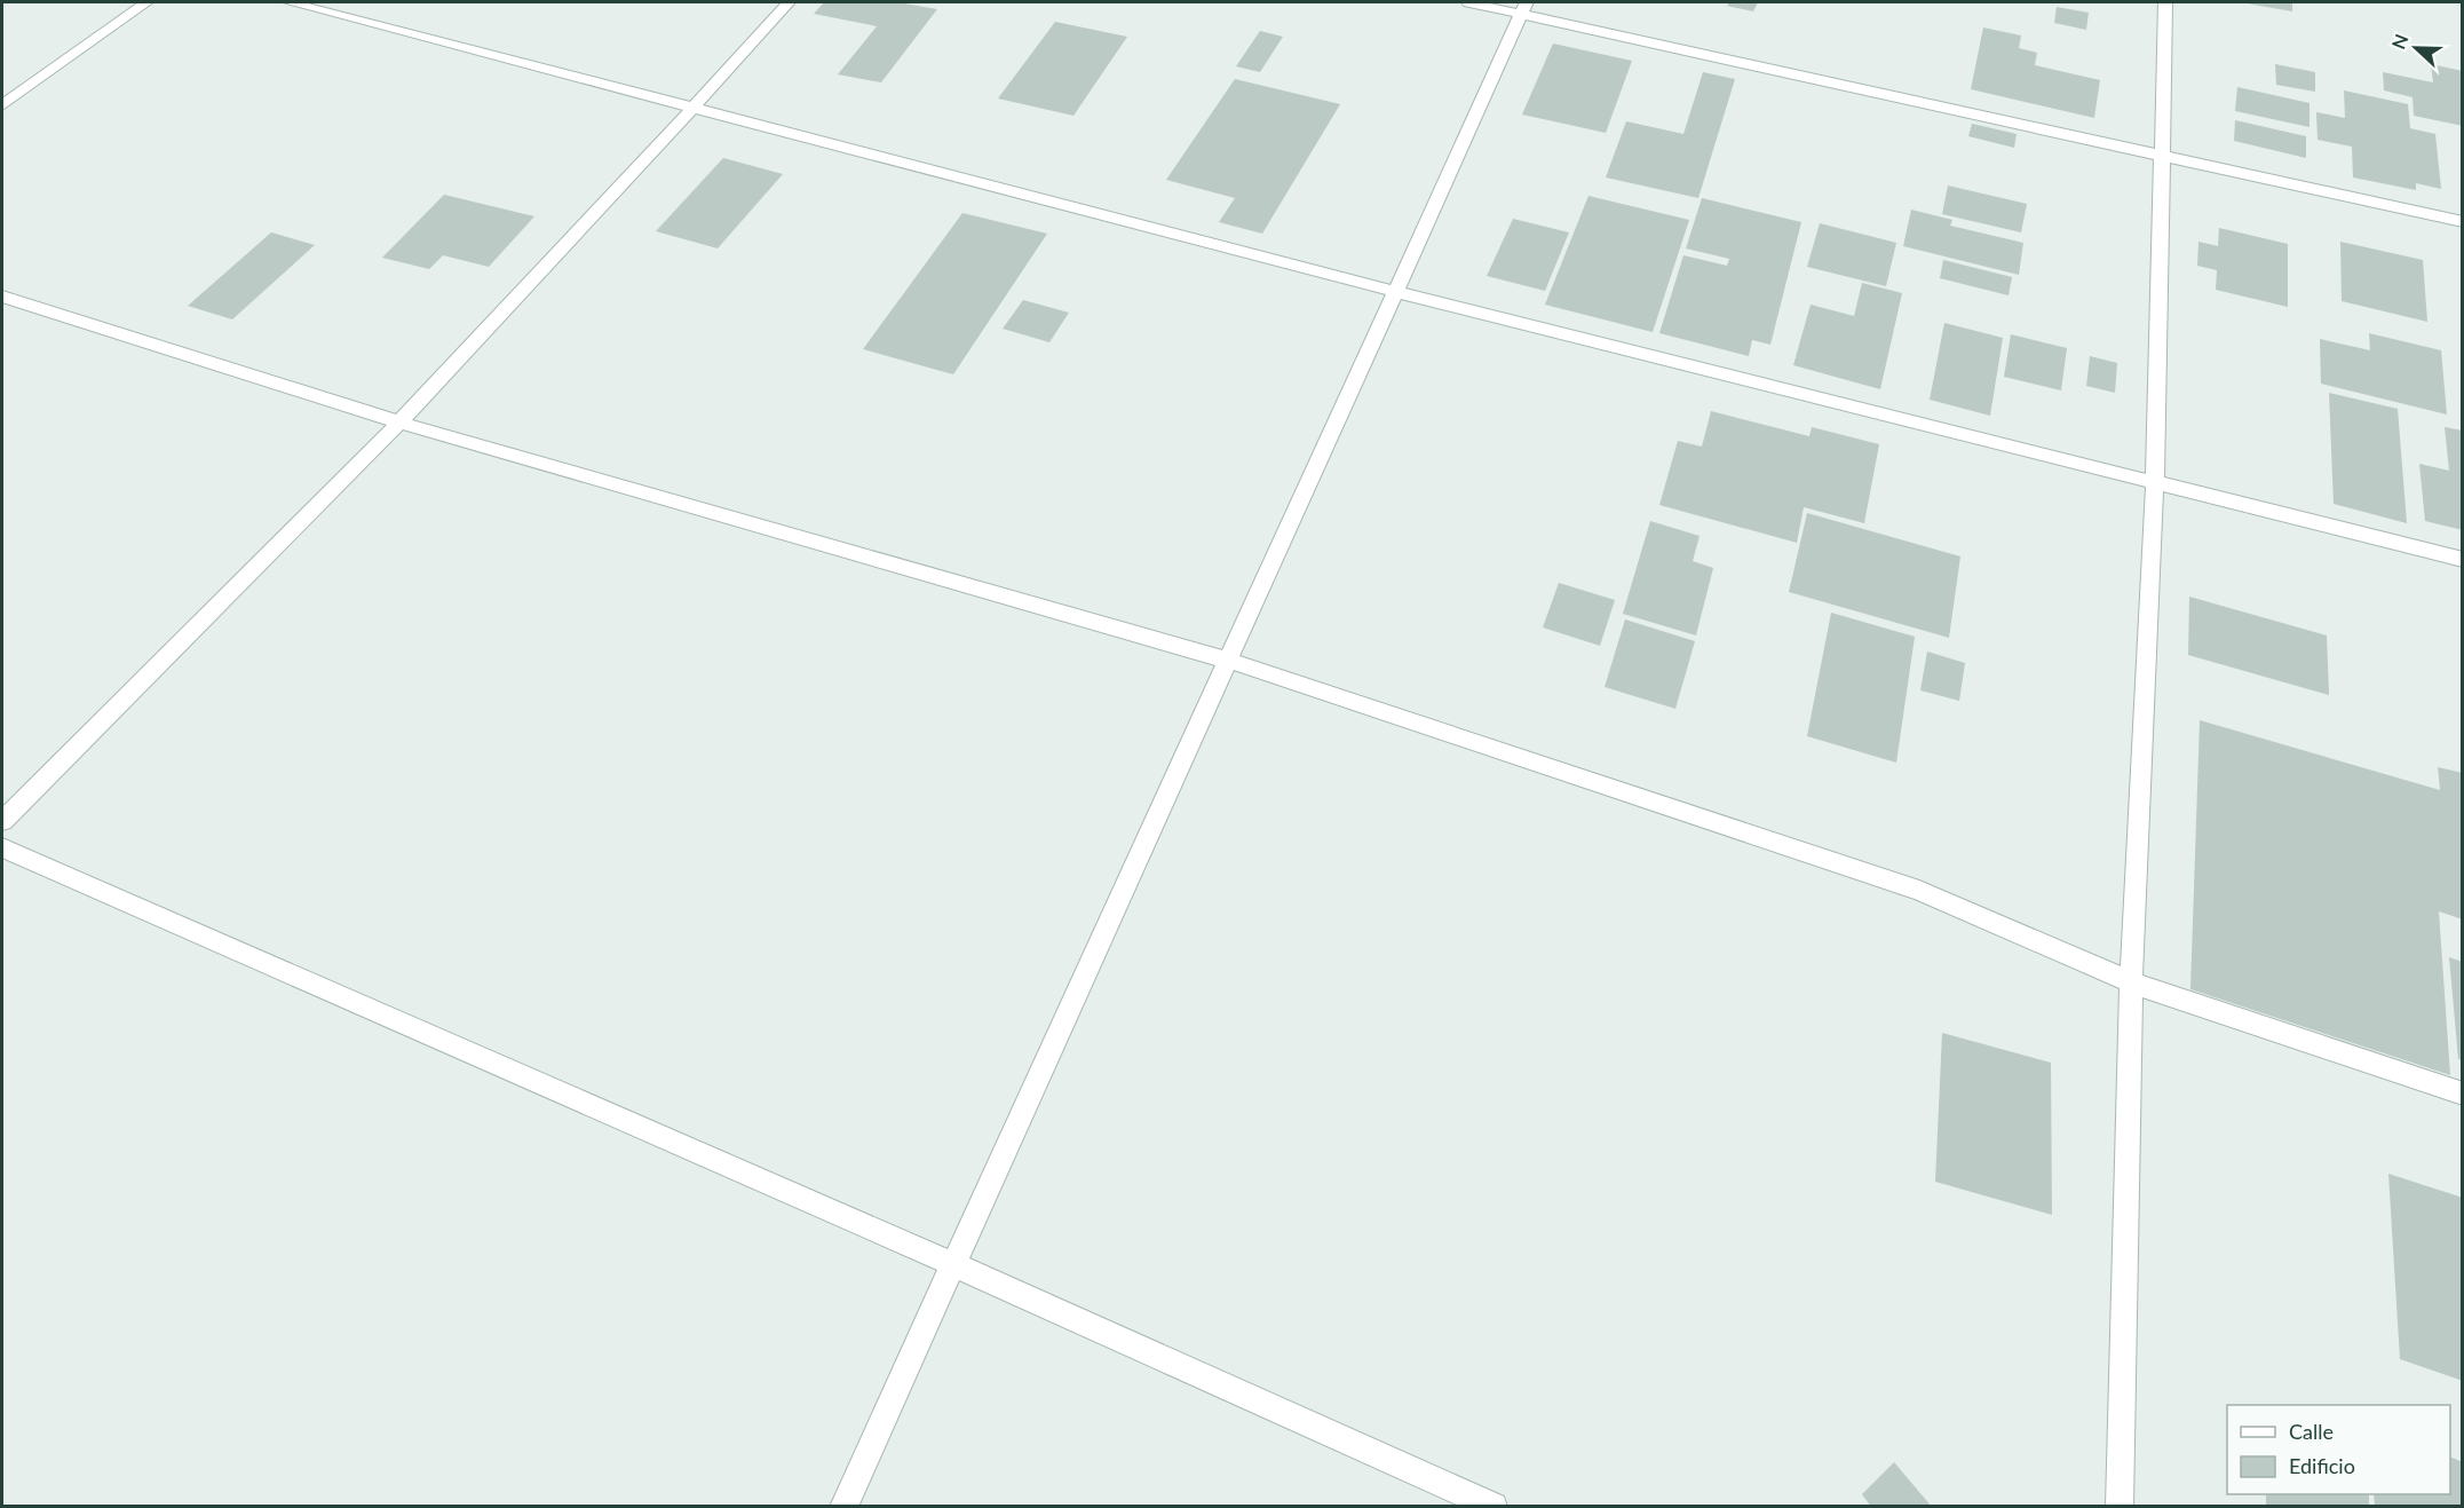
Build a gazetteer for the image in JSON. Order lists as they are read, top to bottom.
{
  "legend": ["Calle", "Edificio"],
  "north": "left"
}
